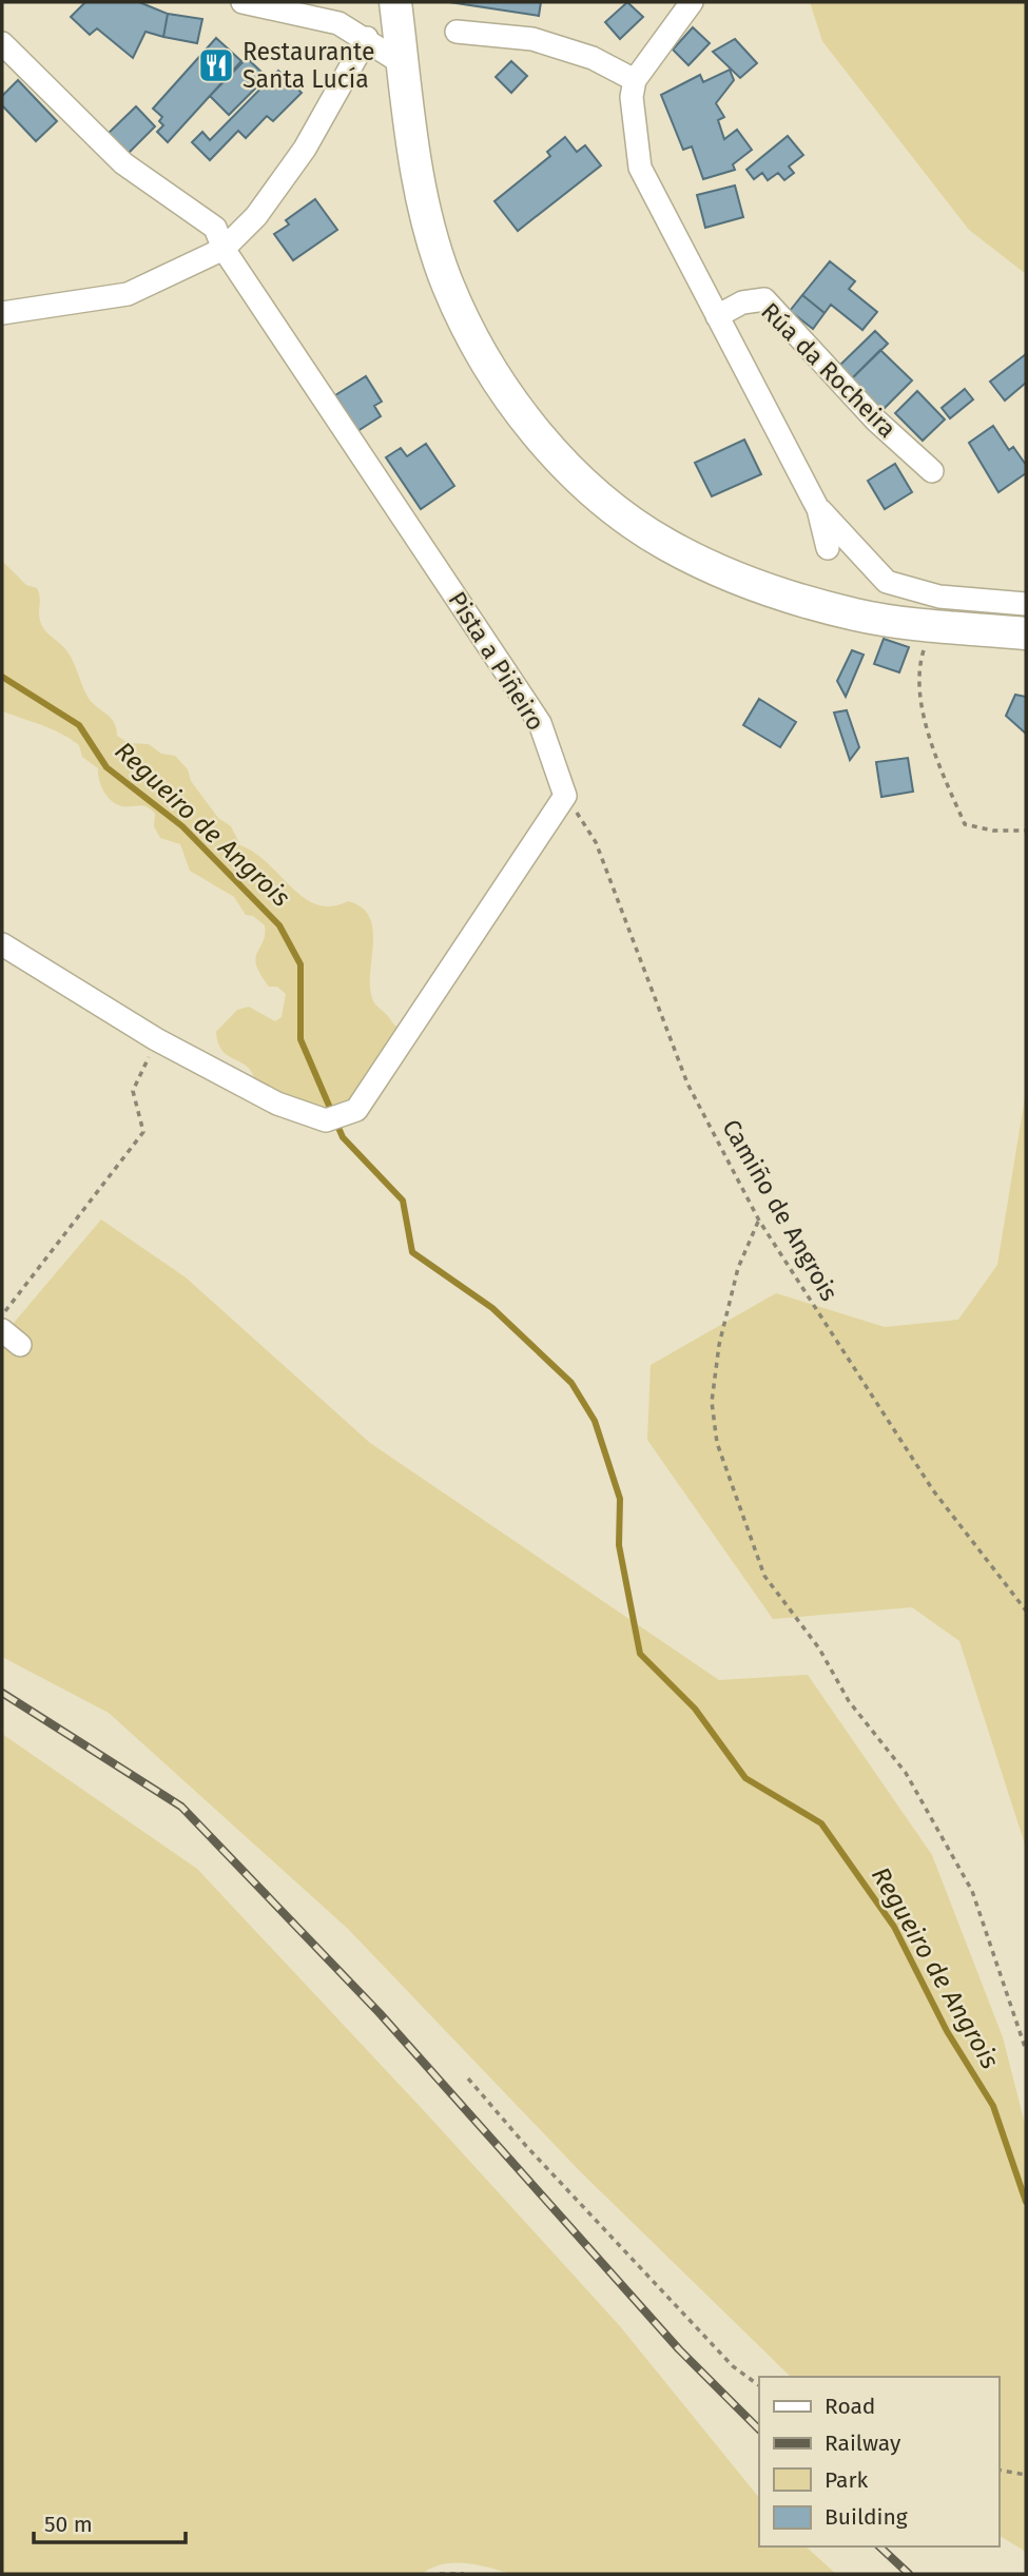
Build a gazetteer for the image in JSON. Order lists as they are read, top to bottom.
{
  "streets": {
    "street": ["Rúa da Rocheira", "Pista a Piñeiro"],
    "path": ["Camiño de Angrois"]
  },
  "crossings": [
    ["Pista a Piñeiro", "Camiño de Angrois"]
  ],
  "water": ["Regueiro de Angrois"],
  "places": {
    "restaurant": ["Restaurante Santa Lucía"]
  },
  "legend": [
    "Road",
    "Railway",
    "Park",
    "Building"
  ],
  "scale_bar": "50 m"
}
